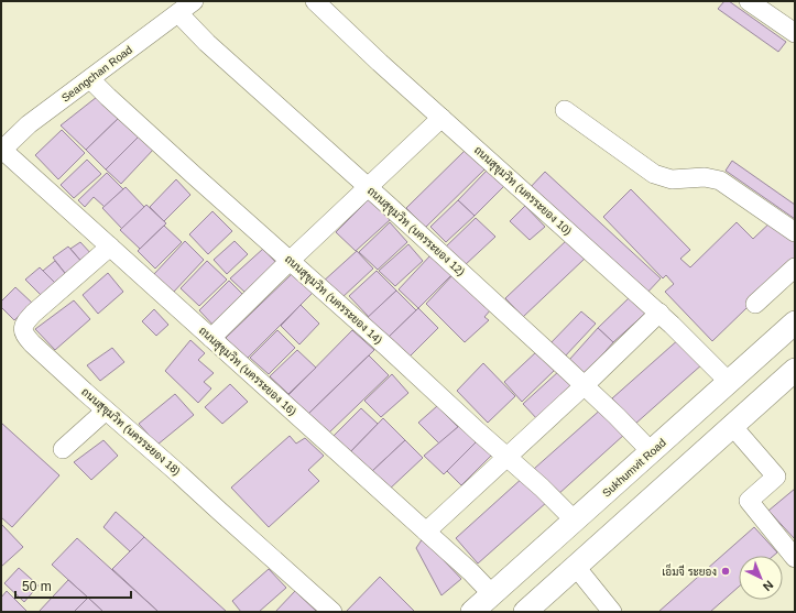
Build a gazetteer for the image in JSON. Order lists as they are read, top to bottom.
{
  "streets": {
    "main road": ["Sukhumvit Road"],
    "street": [
      "Seangchan Road",
      "ถนนสุขุมวิท (นครระยอง 10)",
      "ถนนสุขุมวิท (นครระยอง 12)",
      "ถนนสุขุมวิท (นครระยอง 14)",
      "ถนนสุขุมวิท (นครระยอง 16)",
      "ถนนสุขุมวิท (นครระยอง 18)"
    ]
  },
  "crossings": [
    ["Seangchan Road", "ถนนสุขุมวิท (นครระยอง 12)"],
    ["Seangchan Road", "ถนนสุขุมวิท (นครระยอง 14)"],
    ["Seangchan Road", "ถนนสุขุมวิท (นครระยอง 16)"],
    ["ถนนสุขุมวิท (นครระยอง 10)", "Sukhumvit Road"],
    ["ถนนสุขุมวิท (นครระยอง 12)", "Sukhumvit Road"],
    ["ถนนสุขุมวิท (นครระยอง 14)", "Sukhumvit Road"],
    ["ถนนสุขุมวิท (นครระยอง 16)", "ถนนสุขุมวิท (นครระยอง 18)"],
    ["ถนนสุขุมวิท (นครระยอง 16)", "Sukhumvit Road"]
  ],
  "places": ["เอ็มจี ระยอง"],
  "scale_bar": "50 m",
  "north": "bottom right"
}
